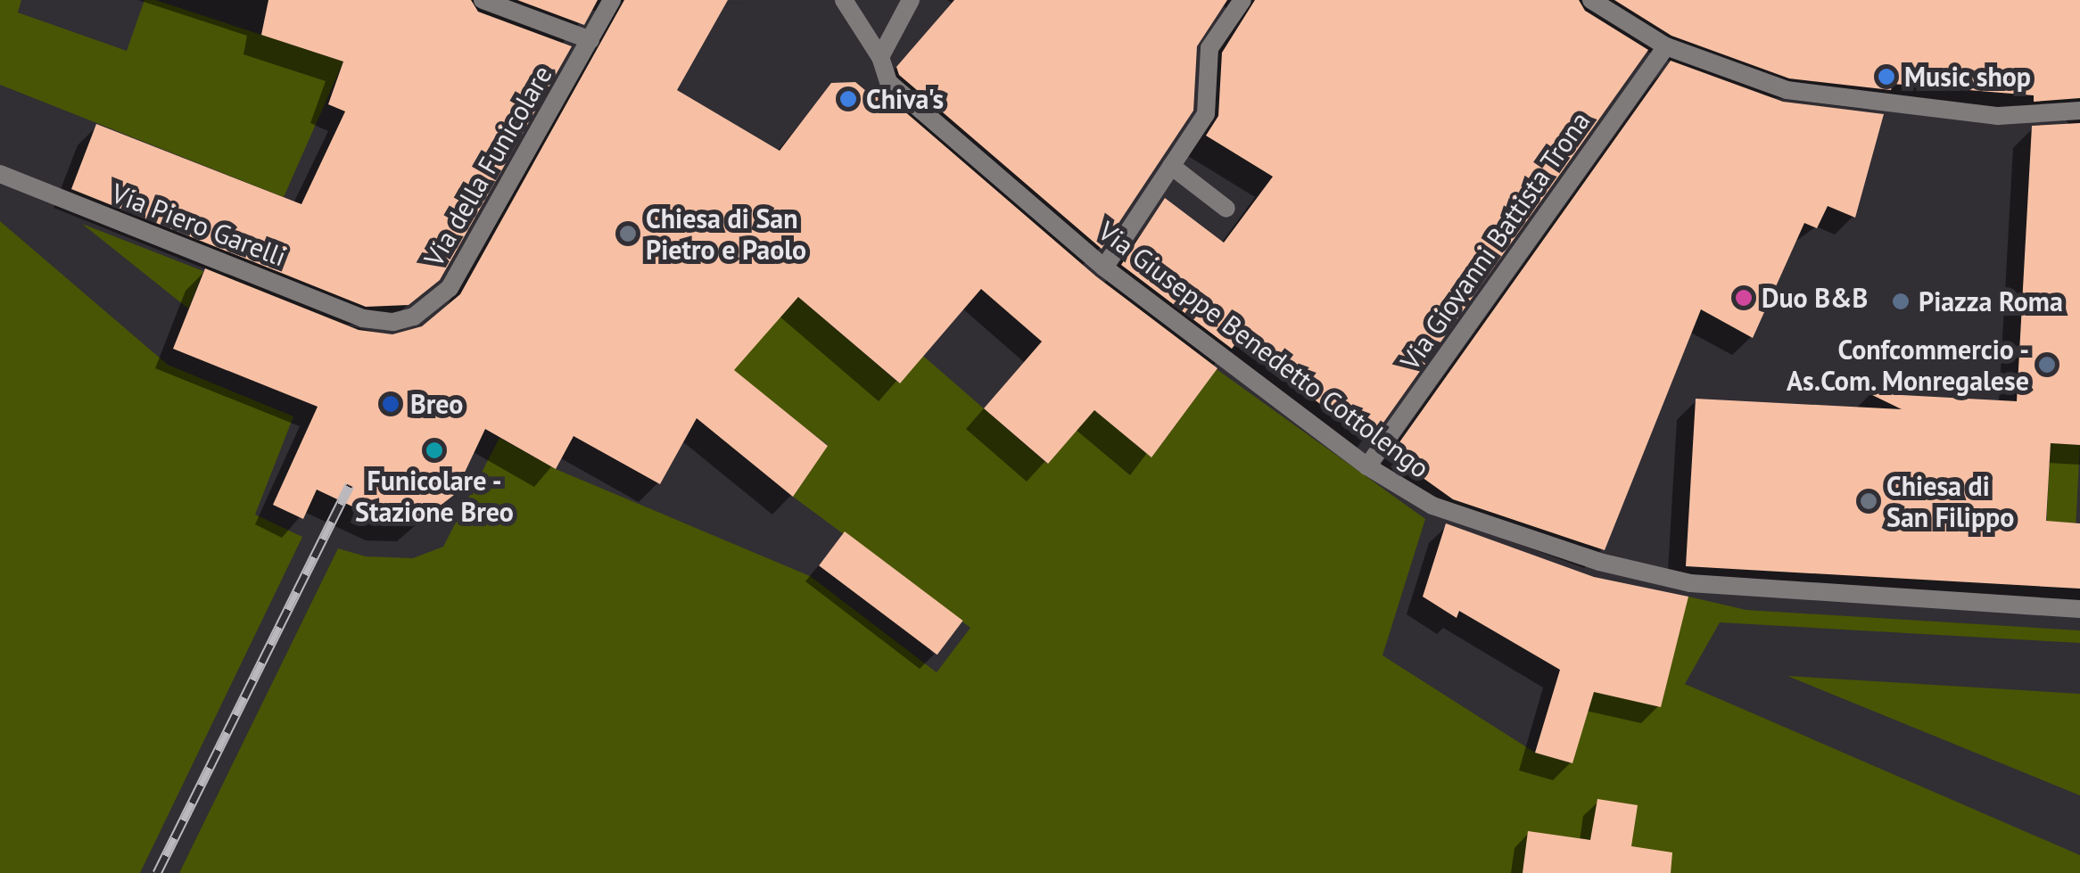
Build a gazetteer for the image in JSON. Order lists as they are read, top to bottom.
{
  "streets": {
    "street": [
      "Via della Funicolare",
      "Via Piero Garelli",
      "Via Giovanni Battista Trona",
      "Via Giuseppe Benedetto Cottolengo"
    ]
  },
  "crossings": [
    ["Via della Funicolare", "Via Piero Garelli"],
    ["Via Giovanni Battista Trona", "Via Giuseppe Benedetto Cottolengo"]
  ],
  "places": [
    "Music shop",
    "Chiva's",
    "Chiesa di San Pietro e Paolo",
    "Duo B&B",
    "Piazza Roma",
    "Confcommercio - As.Com. Monregalese",
    "Breo",
    "Funicolare - Stazione Breo",
    "Chiesa di San Filippo"
  ]
}
